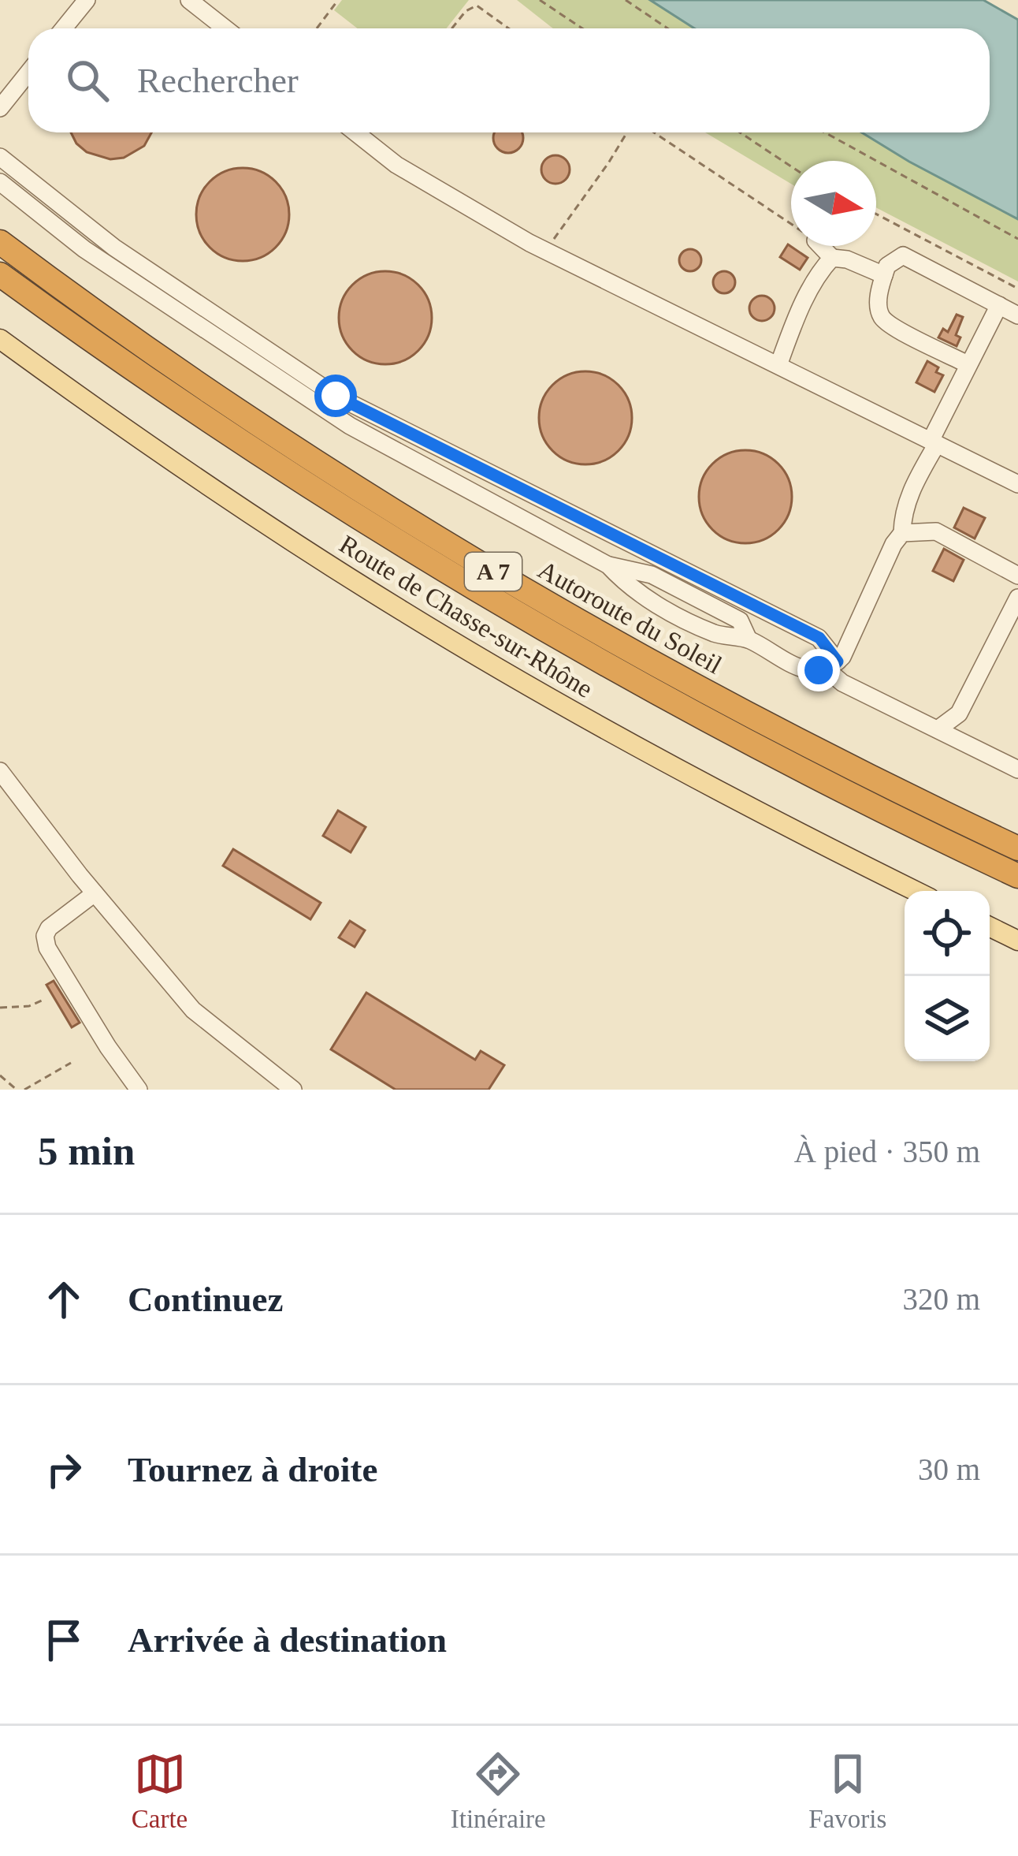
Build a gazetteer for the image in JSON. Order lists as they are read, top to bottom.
{
  "streets": {
    "highway": ["A 7", "Autoroute du Soleil"],
    "main road": ["Route de Chasse-sur-Rhône"]
  },
  "north": "right",
  "page": {
    "search": "Rechercher",
    "heading": ["5 min", "À pied · 350 m"],
    "list": [
      ["Continuez", "320 m"],
      ["Tournez à droite", "30 m"],
      "Arrivée à destination"
    ],
    "nav": ["Carte", "Itinéraire", "Favoris"]
  }
}
